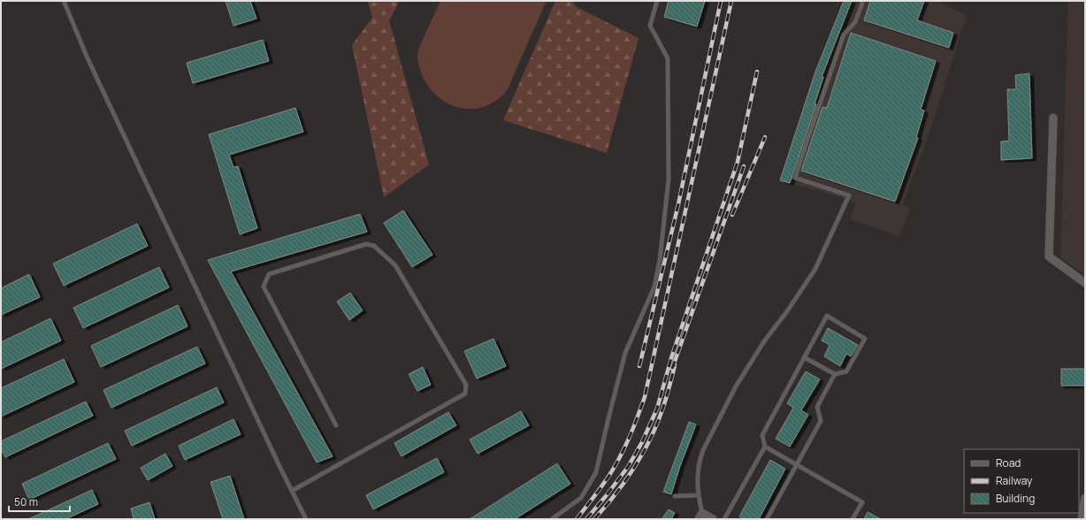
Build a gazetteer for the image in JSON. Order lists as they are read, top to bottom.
{
  "legend": ["Road", "Railway", "Building"],
  "scale_bar": "50 m"
}
